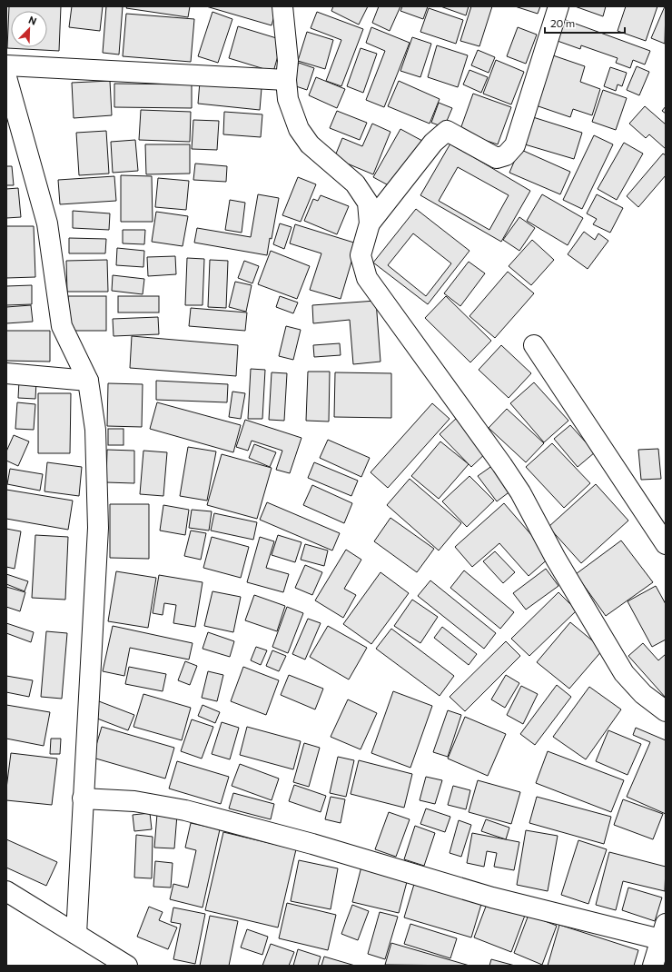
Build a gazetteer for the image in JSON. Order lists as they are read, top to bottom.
{
  "scale_bar": "20 m",
  "north": "top right"
}
